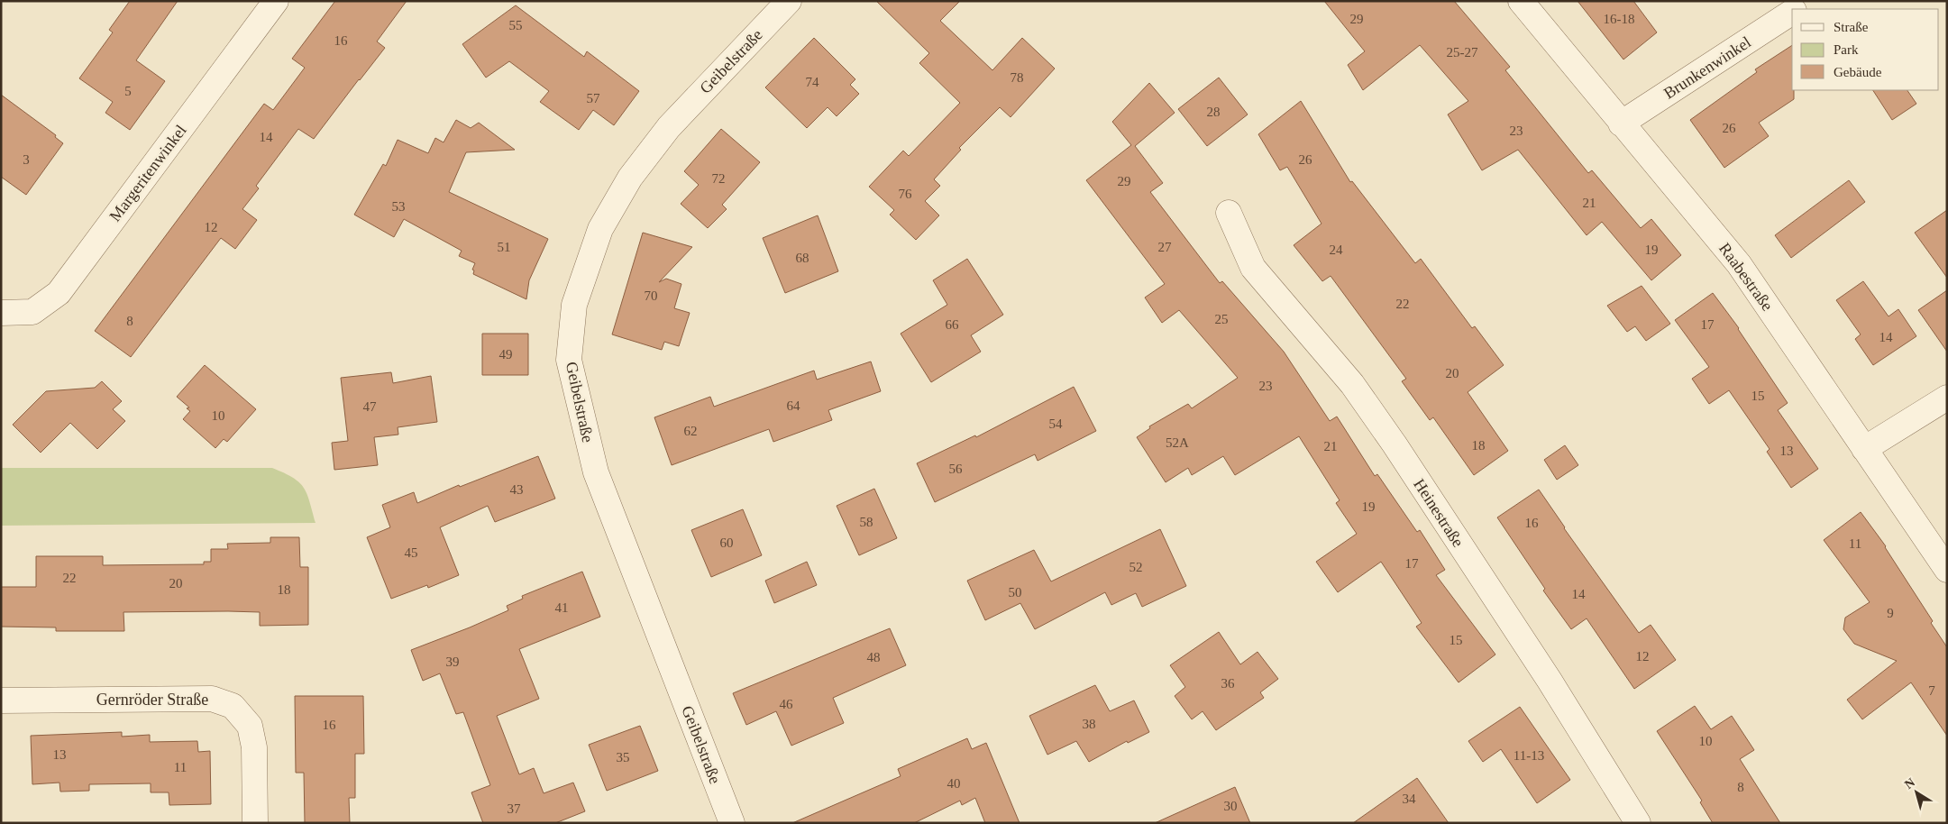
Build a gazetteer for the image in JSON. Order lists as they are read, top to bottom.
{
  "streets": {
    "street": [
      "Geibelstraße",
      "Brunkenwinkel",
      "Margeritenwinkel",
      "Raabestraße",
      "Heinestraße",
      "Gernröder Straße"
    ]
  },
  "crossings": [
    ["Brunkenwinkel", "Raabestraße"]
  ],
  "house_numbers": [
    "29",
    "16-18",
    "55",
    "16",
    "25-27",
    "78",
    "74",
    "5",
    "57",
    "28",
    "26",
    "23",
    "14",
    "3",
    "26",
    "72",
    "29",
    "76",
    "21",
    "53",
    "12",
    "51",
    "27",
    "24",
    "19",
    "68",
    "70",
    "22",
    "25",
    "8",
    "66",
    "17",
    "14",
    "49",
    "20",
    "23",
    "15",
    "64",
    "47",
    "10",
    "54",
    "62",
    "52A",
    "18",
    "21",
    "13",
    "56",
    "43",
    "19",
    "58",
    "16",
    "60",
    "11",
    "45",
    "17",
    "52",
    "22",
    "20",
    "18",
    "50",
    "14",
    "41",
    "9",
    "15",
    "12",
    "48",
    "39",
    "36",
    "7",
    "46",
    "38",
    "16",
    "10",
    "13",
    "11-13",
    "35",
    "11",
    "40",
    "8",
    "34",
    "30",
    "37"
  ],
  "legend": ["Straße", "Park", "Gebäude"],
  "north": "top left"
}
